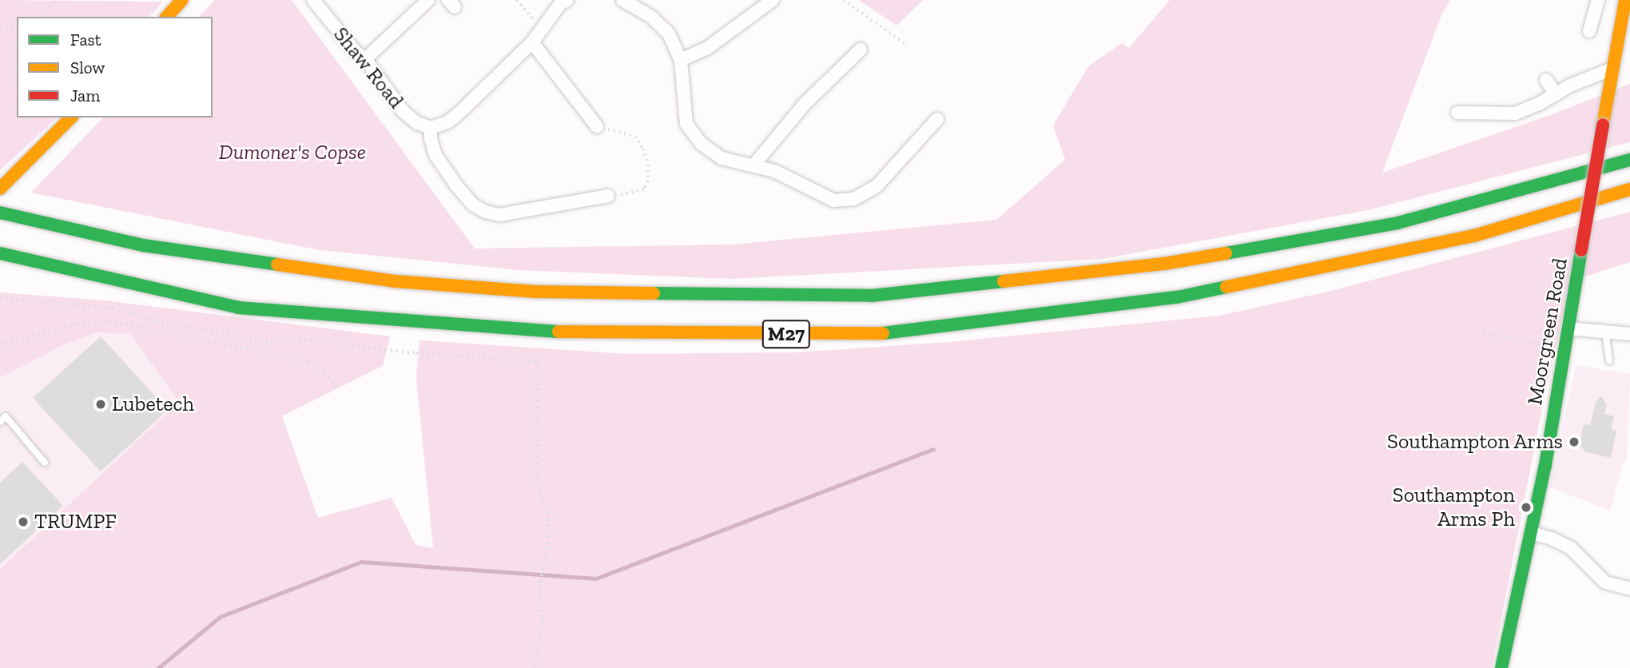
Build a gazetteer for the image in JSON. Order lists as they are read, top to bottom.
{
  "streets": {
    "main road": ["Moorgreen Road", "M27"],
    "street": ["Shaw Road"]
  },
  "parks": ["Dumoner's Copse"],
  "places": [
    "Lubetech",
    "Southampton Arms",
    "Southampton Arms Ph",
    "TRUMPF"
  ],
  "legend": ["Fast", "Slow", "Jam"]
}
